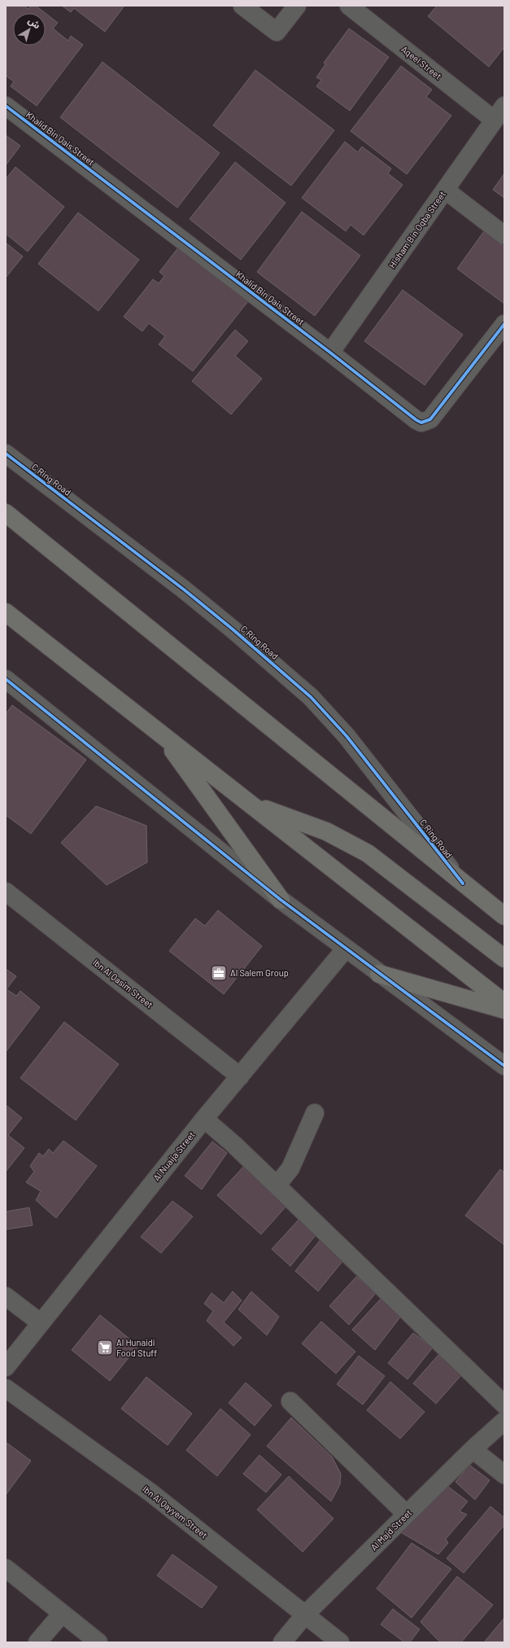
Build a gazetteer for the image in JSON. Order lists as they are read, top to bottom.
{
  "streets": {
    "highway": ["C Ring Road"],
    "street": [
      "Aqeel Street",
      "Khalid Bin Qais Street",
      "Hisham Bin Oqba Street",
      "Ibn Al Qasim Street",
      "Al Nuaija Street",
      "Ibn Al Qayyem Street",
      "Al Majd Street"
    ]
  },
  "crossings": [
    ["Aqeel Street", "Hisham Bin Oqba Street"],
    ["Khalid Bin Qais Street", "Hisham Bin Oqba Street"],
    ["Ibn Al Qasim Street", "Al Nuaija Street"],
    ["Ibn Al Qayyem Street", "Al Majd Street"]
  ],
  "places": {
    "office": ["Al Salem Group"],
    "supermarket": ["Al Hunaidi Food Stuff"]
  },
  "north": "top right"
}
